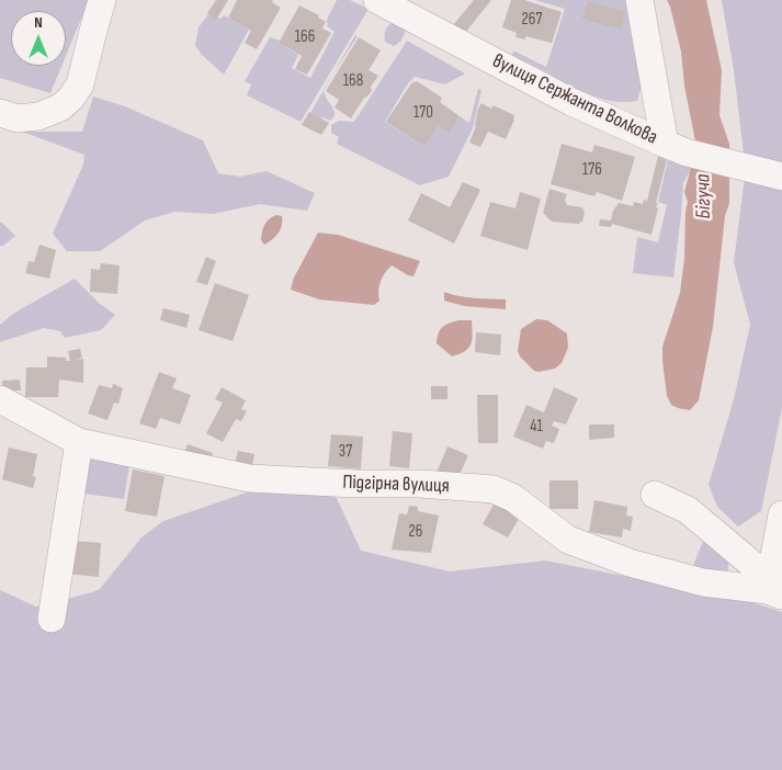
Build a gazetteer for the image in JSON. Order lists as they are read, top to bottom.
{
  "streets": {
    "street": ["вулиця Сержанта Волкова", "Підгірна вулиця"]
  },
  "water": ["Бігуча"],
  "house_numbers": [
    "267",
    "166",
    "168",
    "170",
    "176",
    "41",
    "37",
    "26"
  ],
  "north": "top"
}
